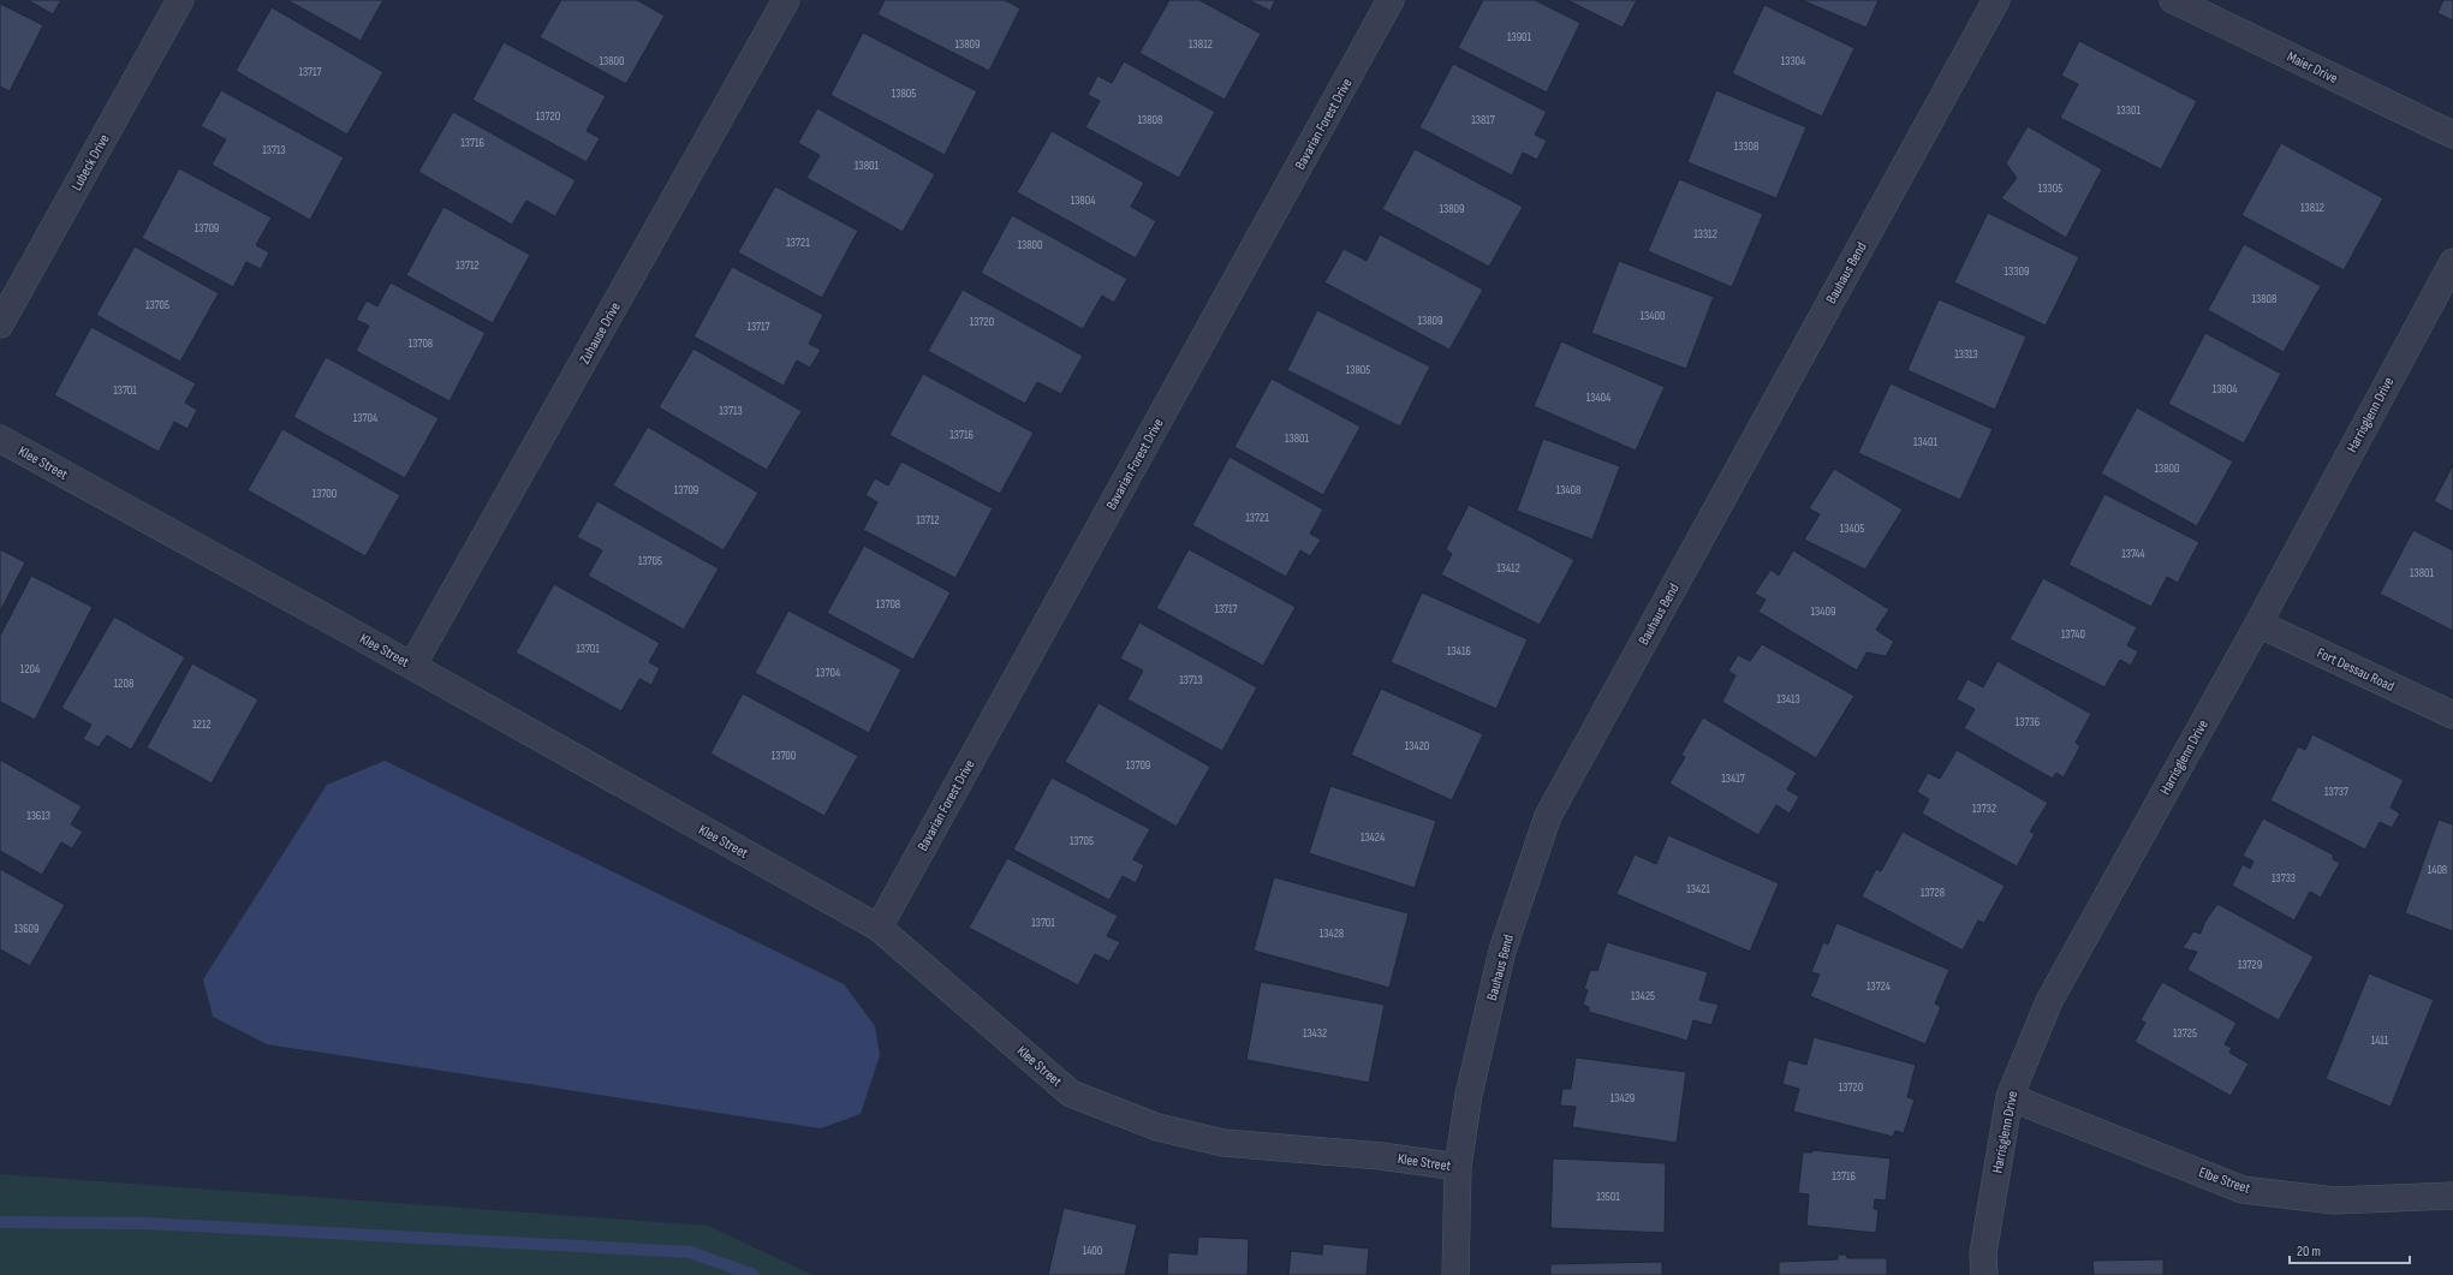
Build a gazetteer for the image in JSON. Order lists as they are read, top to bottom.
{
  "streets": {
    "street": [
      "Maier Drive",
      "Bavarian Forest Drive",
      "Lubeck Drive",
      "Bauhaus Bend",
      "Zuhause Drive",
      "Harrisglenn Drive",
      "Klee Street",
      "Fort Dessau Road",
      "Elbe Street"
    ]
  },
  "crossings": [
    ["Bavarian Forest Drive", "Klee Street"],
    ["Bauhaus Bend", "Klee Street"],
    ["Zuhause Drive", "Klee Street"],
    ["Harrisglenn Drive", "Fort Dessau Road"],
    ["Harrisglenn Drive", "Elbe Street"]
  ],
  "house_numbers": [
    "13901",
    "13809",
    "13812",
    "13800",
    "13304",
    "13717",
    "13805",
    "13301",
    "13720",
    "13808",
    "13817",
    "13716",
    "13308",
    "13713",
    "13801",
    "13305",
    "13804",
    "13812",
    "13809",
    "13709",
    "13312",
    "13721",
    "13800",
    "13712",
    "13309",
    "13808",
    "13705",
    "13400",
    "13809",
    "13720",
    "13717",
    "13708",
    "13313",
    "13805",
    "13804",
    "13701",
    "13404",
    "13713",
    "13704",
    "13716",
    "13801",
    "13401",
    "13800",
    "13709",
    "13408",
    "13700",
    "13721",
    "13712",
    "13405",
    "13744",
    "13705",
    "13412",
    "13801",
    "13708",
    "13717",
    "13409",
    "13740",
    "13701",
    "13416",
    "1204",
    "13704",
    "13713",
    "1208",
    "13413",
    "13736",
    "1212",
    "13420",
    "13700",
    "13709",
    "13417",
    "13737",
    "13732",
    "13613",
    "13424",
    "13705",
    "1408",
    "13733",
    "13421",
    "13728",
    "13701",
    "13609",
    "13428",
    "13729",
    "13724",
    "13425",
    "13432",
    "13725",
    "1411",
    "13720",
    "13429",
    "13716",
    "13501",
    "1400"
  ],
  "scale_bar": "20 m"
}
